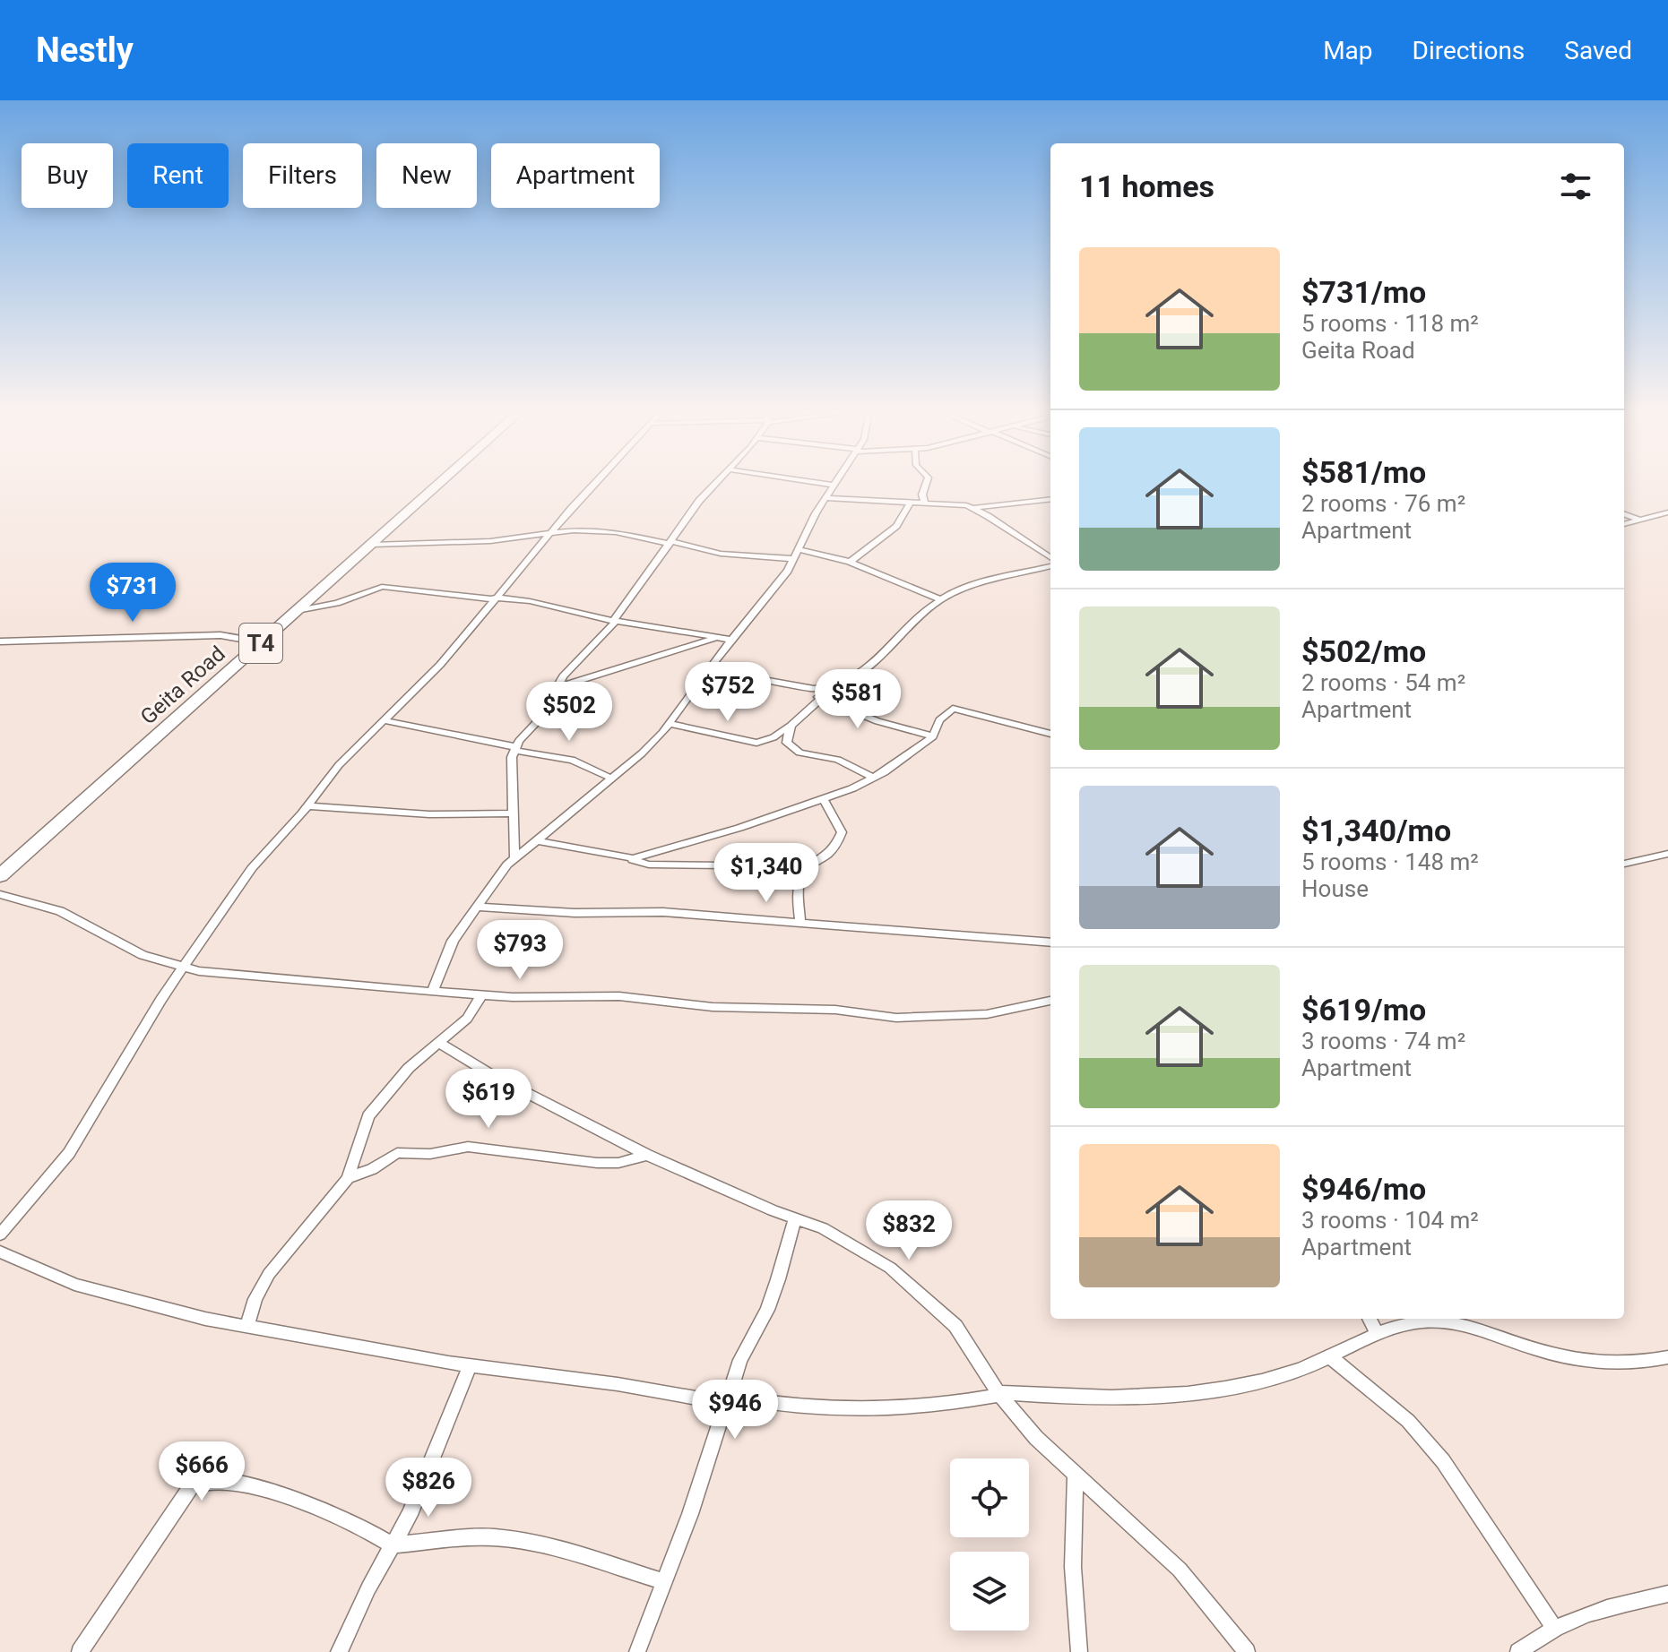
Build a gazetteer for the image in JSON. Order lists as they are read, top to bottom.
{
  "streets": {
    "highway": ["T4", "Geita Road"]
  },
  "page": {
    "header": "Nestly",
    "nav": ["Map", "Directions", "Saved"],
    "chip": [
      "Buy",
      "Rent",
      "Filters",
      "New",
      "Apartment"
    ],
    "heading": "11 homes",
    "list": [
      {
        "name": "$731/mo",
        "note": "5 rooms · 118 m² · Geita Road"
      },
      {
        "name": "$581/mo",
        "note": "2 rooms · 76 m² · Apartment"
      },
      {
        "name": "$502/mo",
        "note": "2 rooms · 54 m² · Apartment"
      },
      {
        "name": "$1,340/mo",
        "note": "5 rooms · 148 m² · House"
      },
      {
        "name": "$619/mo",
        "note": "3 rooms · 74 m² · Apartment"
      },
      {
        "name": "$946/mo",
        "note": "3 rooms · 104 m² · Apartment"
      }
    ],
    "price": [
      "$731",
      "$752",
      "$581",
      "$502",
      "$1,340",
      "$793",
      "$619",
      "$832",
      "$946",
      "$666",
      "$826"
    ]
  }
}
